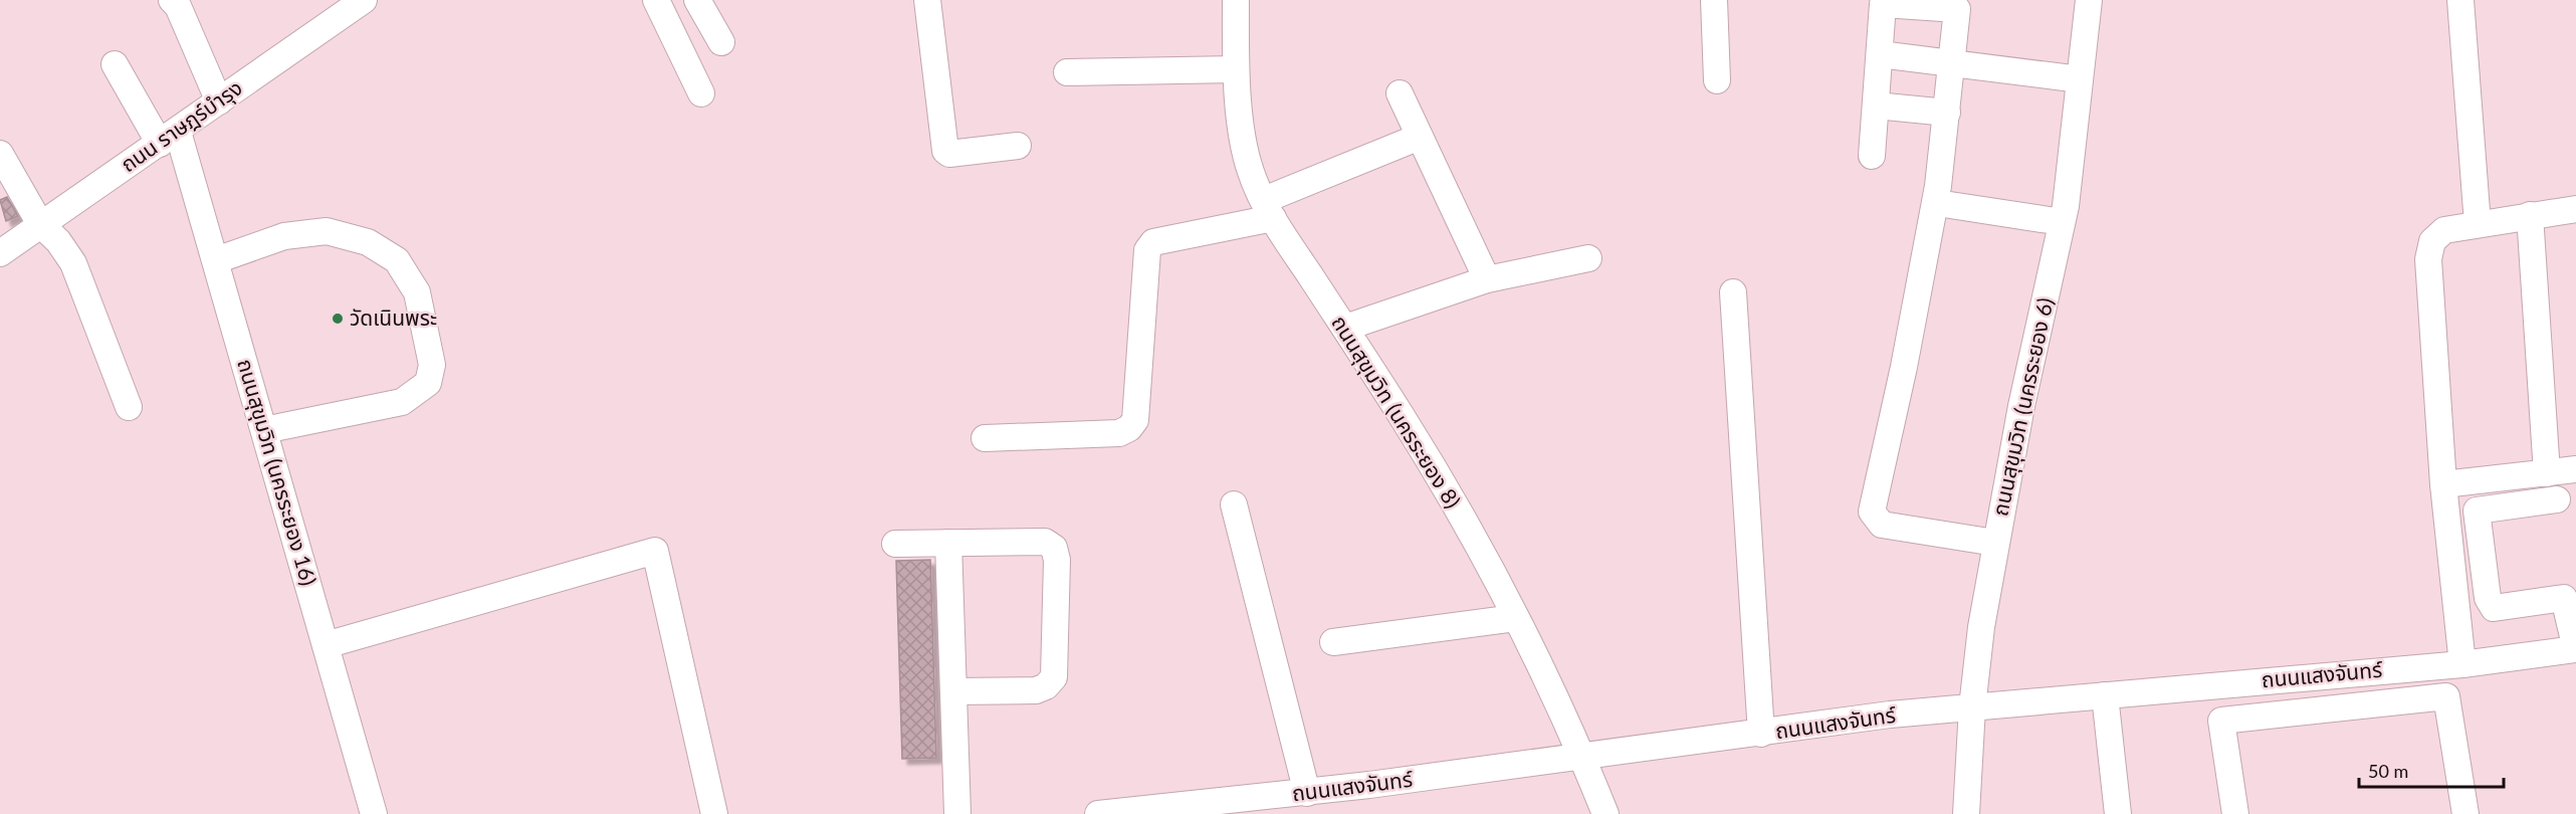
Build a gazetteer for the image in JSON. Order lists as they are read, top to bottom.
{
  "streets": {
    "street": [
      "ถนน ราษฎร์บำรุง",
      "ถนนสุขุมวิท (นครระยอง 6)",
      "ถนนสุขุมวิท (นครระยอง 8)",
      "ถนนสุขุมวิท (นครระยอง 16)",
      "ถนนแสงจันทร์"
    ]
  },
  "crossings": [
    ["ถนน ราษฎร์บำรุง", "ถนนสุขุมวิท (นครระยอง 16)"],
    ["ถนนสุขุมวิท (นครระยอง 6)", "ถนนแสงจันทร์"],
    ["ถนนสุขุมวิท (นครระยอง 8)", "ถนนแสงจันทร์"]
  ],
  "places": ["วัดเนินพระ"],
  "scale_bar": "50 m"
}
